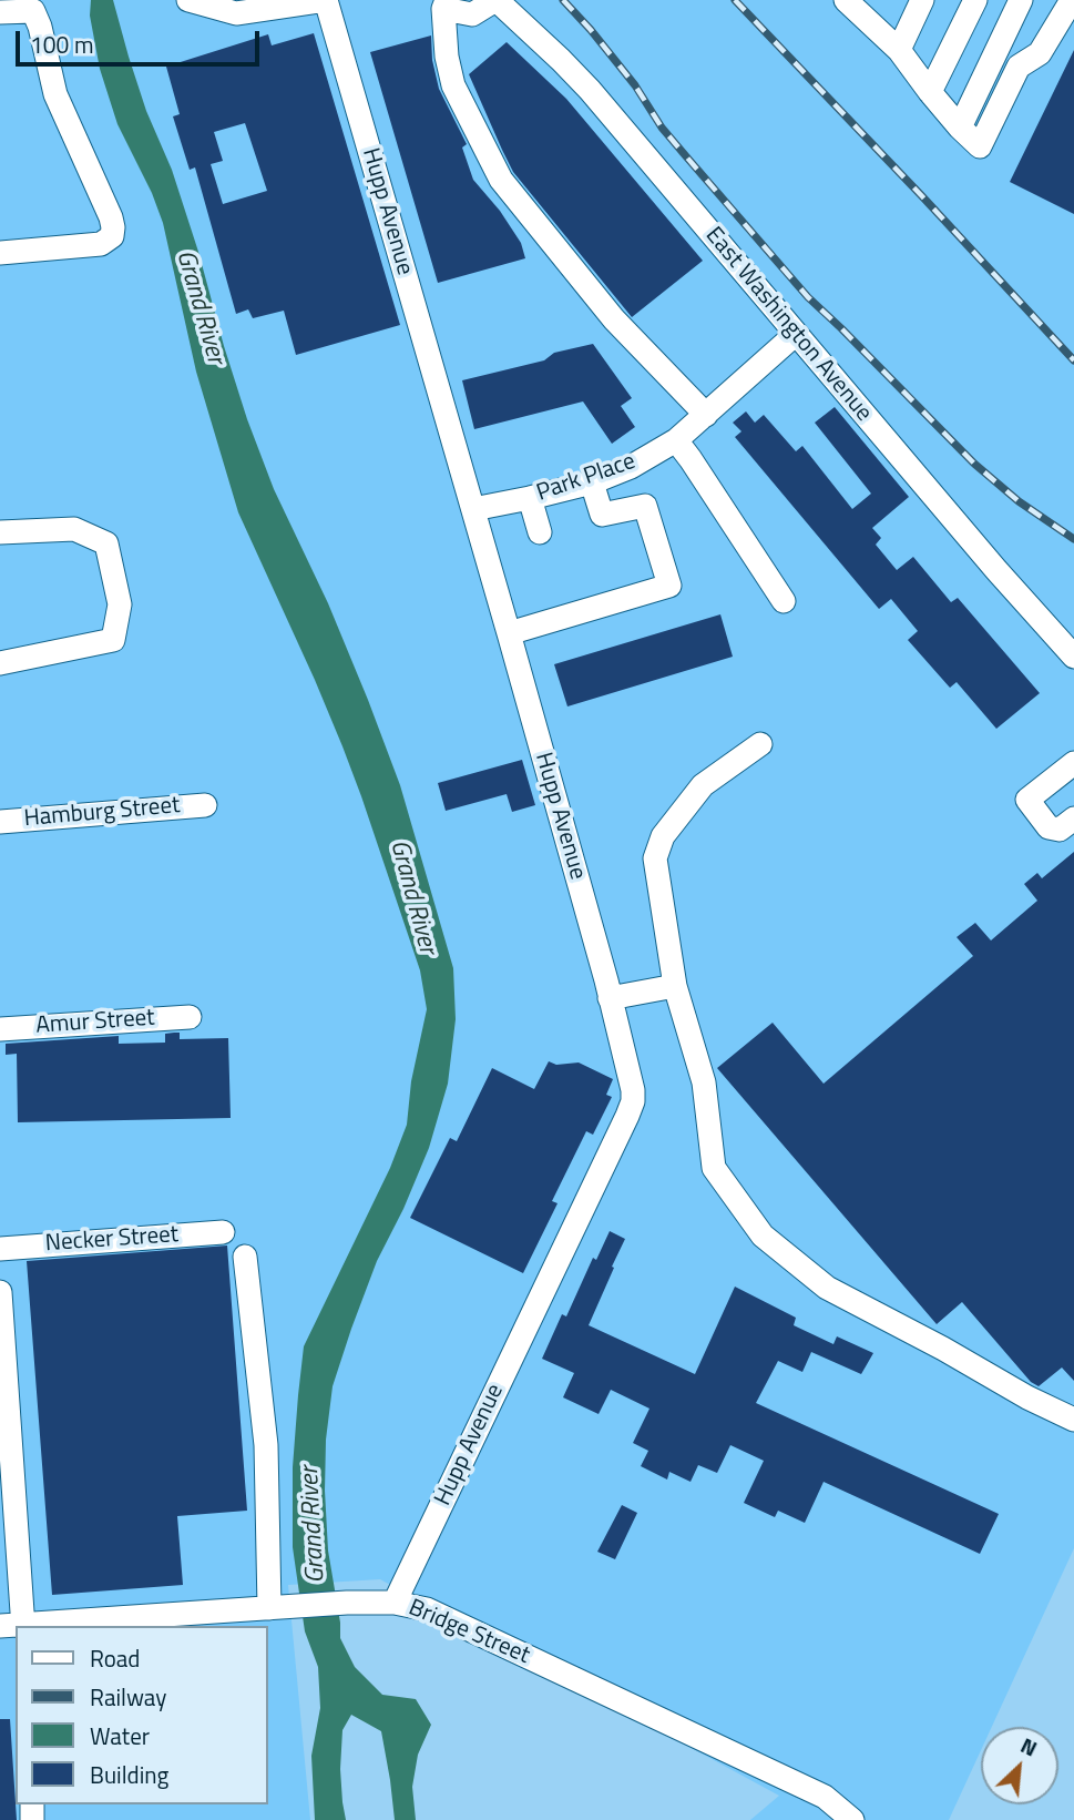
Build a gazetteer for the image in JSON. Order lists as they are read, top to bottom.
{
  "streets": {
    "street": [
      "Hupp Avenue",
      "East Washington Avenue",
      "Park Place",
      "Hamburg Street",
      "Amur Street",
      "Necker Street",
      "Bridge Street"
    ]
  },
  "crossings": [
    ["Hupp Avenue", "Park Place"],
    ["Hupp Avenue", "Bridge Street"],
    ["East Washington Avenue", "Park Place"]
  ],
  "water": ["Grand River"],
  "legend": [
    "Road",
    "Railway",
    "Water",
    "Building"
  ],
  "scale_bar": "100 m",
  "north": "top right"
}
